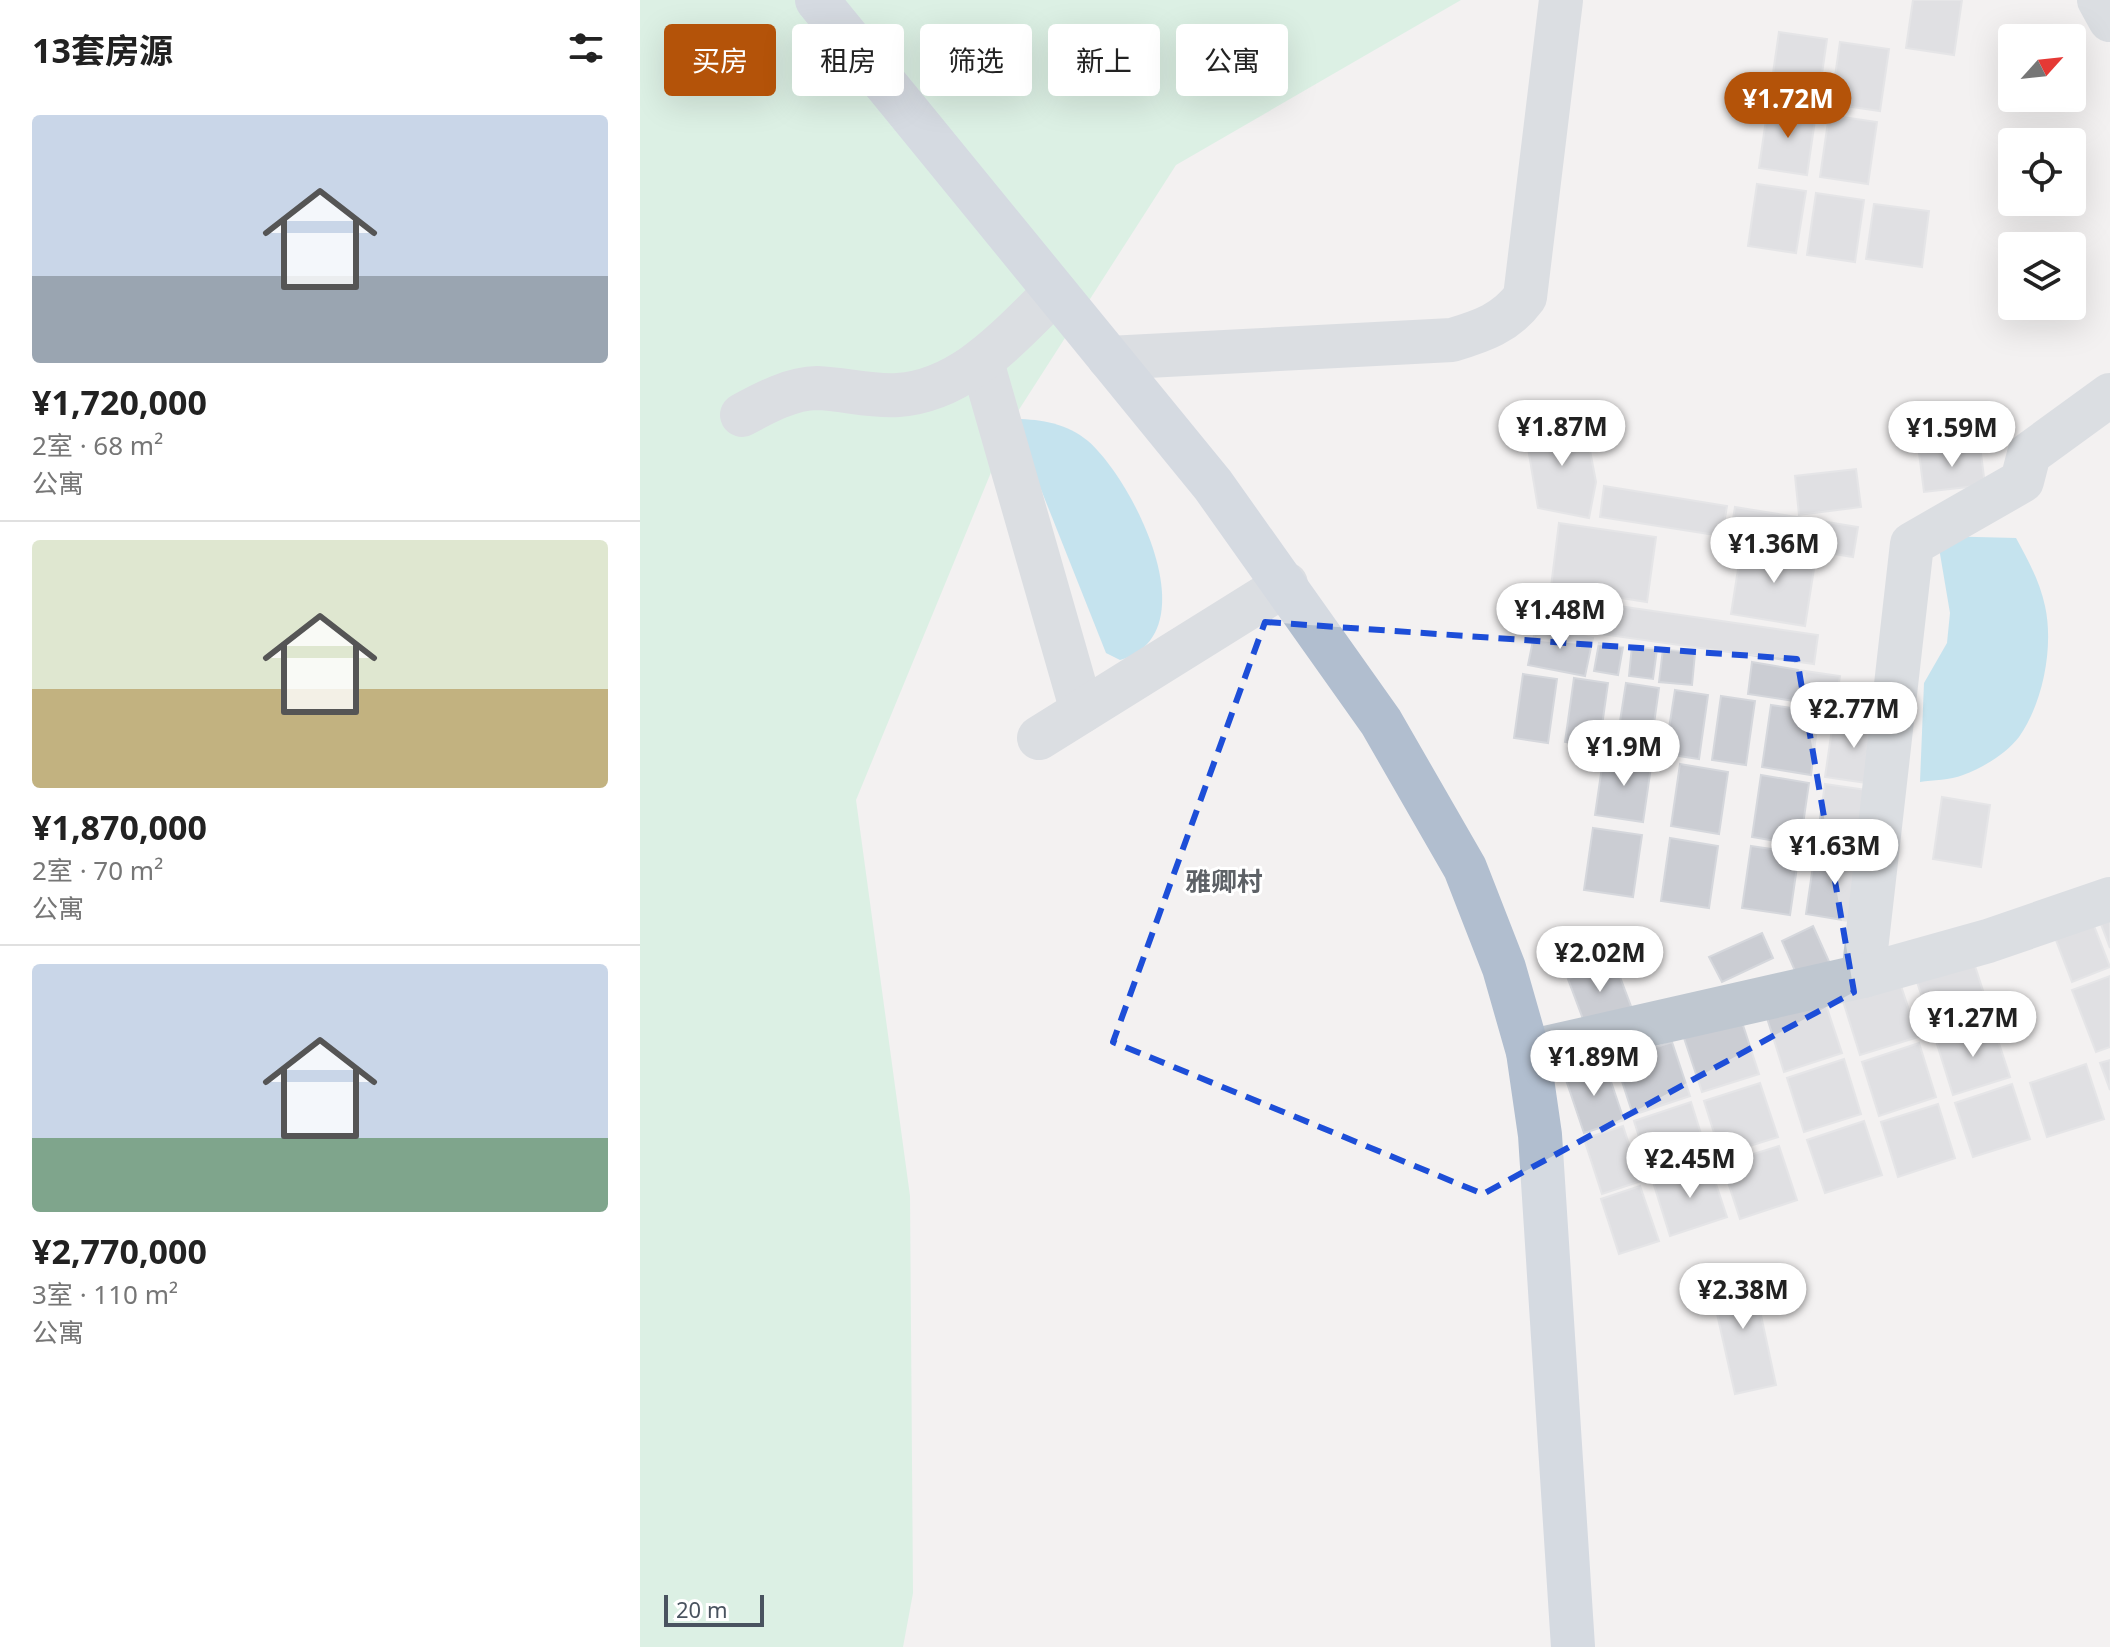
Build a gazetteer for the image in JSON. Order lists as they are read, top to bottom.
{
  "districts": ["雅卿村"],
  "scale_bar": "20 m",
  "north": "top right",
  "page": {
    "heading": "13套房源",
    "chip": [
      "买房",
      "租房",
      "筛选",
      "新上",
      "公寓"
    ],
    "price": [
      "¥1.72M",
      "¥1.87M",
      "¥1.59M",
      "¥1.36M",
      "¥1.48M",
      "¥2.77M",
      "¥1.9M",
      "¥1.63M",
      "¥2.02M",
      "¥1.27M",
      "¥1.89M",
      "¥2.45M",
      "¥2.38M"
    ],
    "list": [
      {
        "name": "¥1,720,000",
        "note": "2室 · 68 m² · 公寓"
      },
      {
        "name": "¥1,870,000",
        "note": "2室 · 70 m² · 公寓"
      },
      {
        "name": "¥2,770,000",
        "note": "3室 · 110 m² · 公寓"
      }
    ],
    "scale": "20 m"
  }
}
